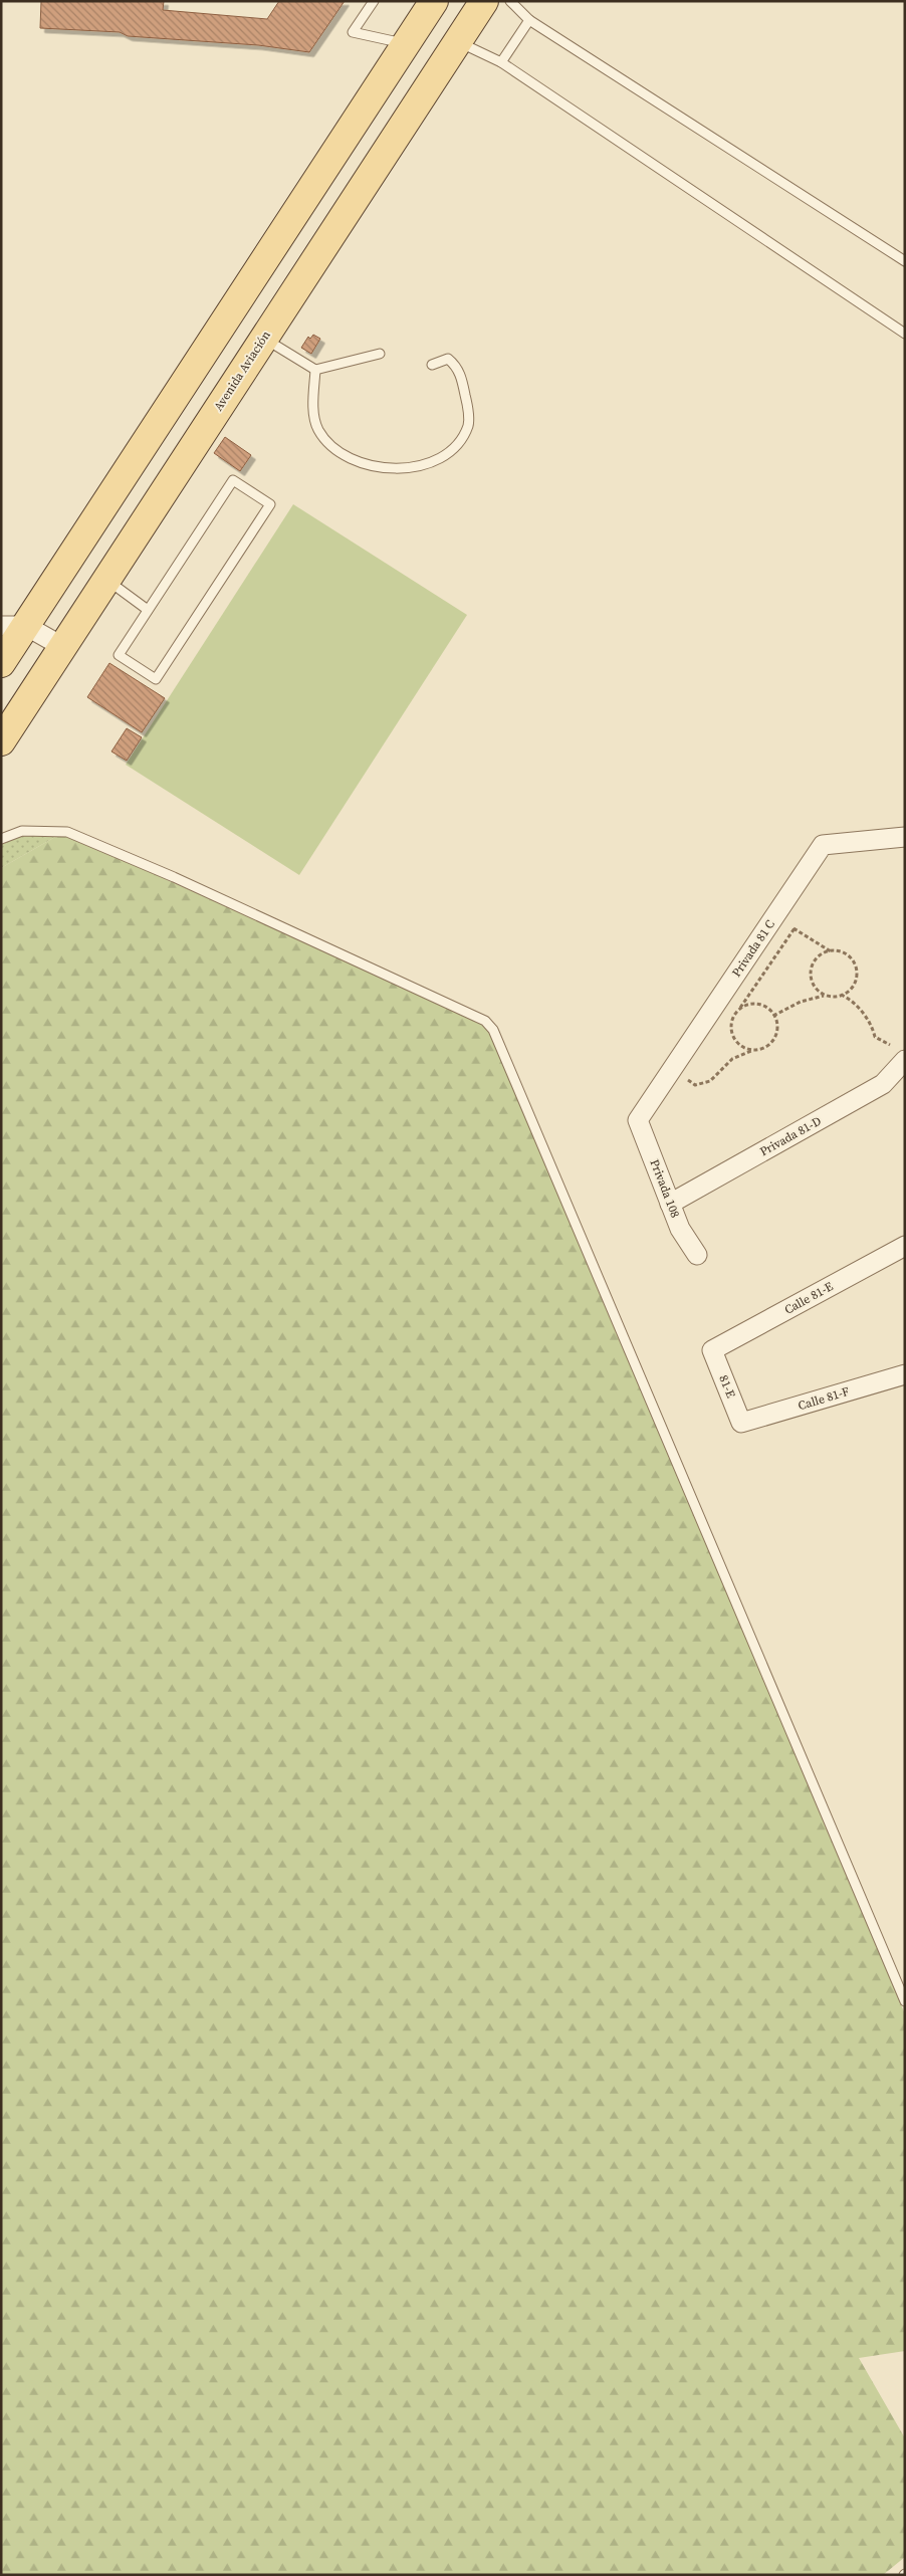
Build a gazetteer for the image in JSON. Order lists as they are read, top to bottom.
{
  "streets": {
    "main road": ["Avenida Aviación"],
    "street": [
      "Privada 81 C",
      "Privada 81-D",
      "Privada 108",
      "Calle 81-E",
      "81-E",
      "Calle 81-F"
    ]
  },
  "crossings": [
    ["Privada 81 C", "Privada 108"],
    ["Privada 81-D", "Privada 108"],
    ["Calle 81-E", "81-E"],
    ["81-E", "Calle 81-F"]
  ]
}
